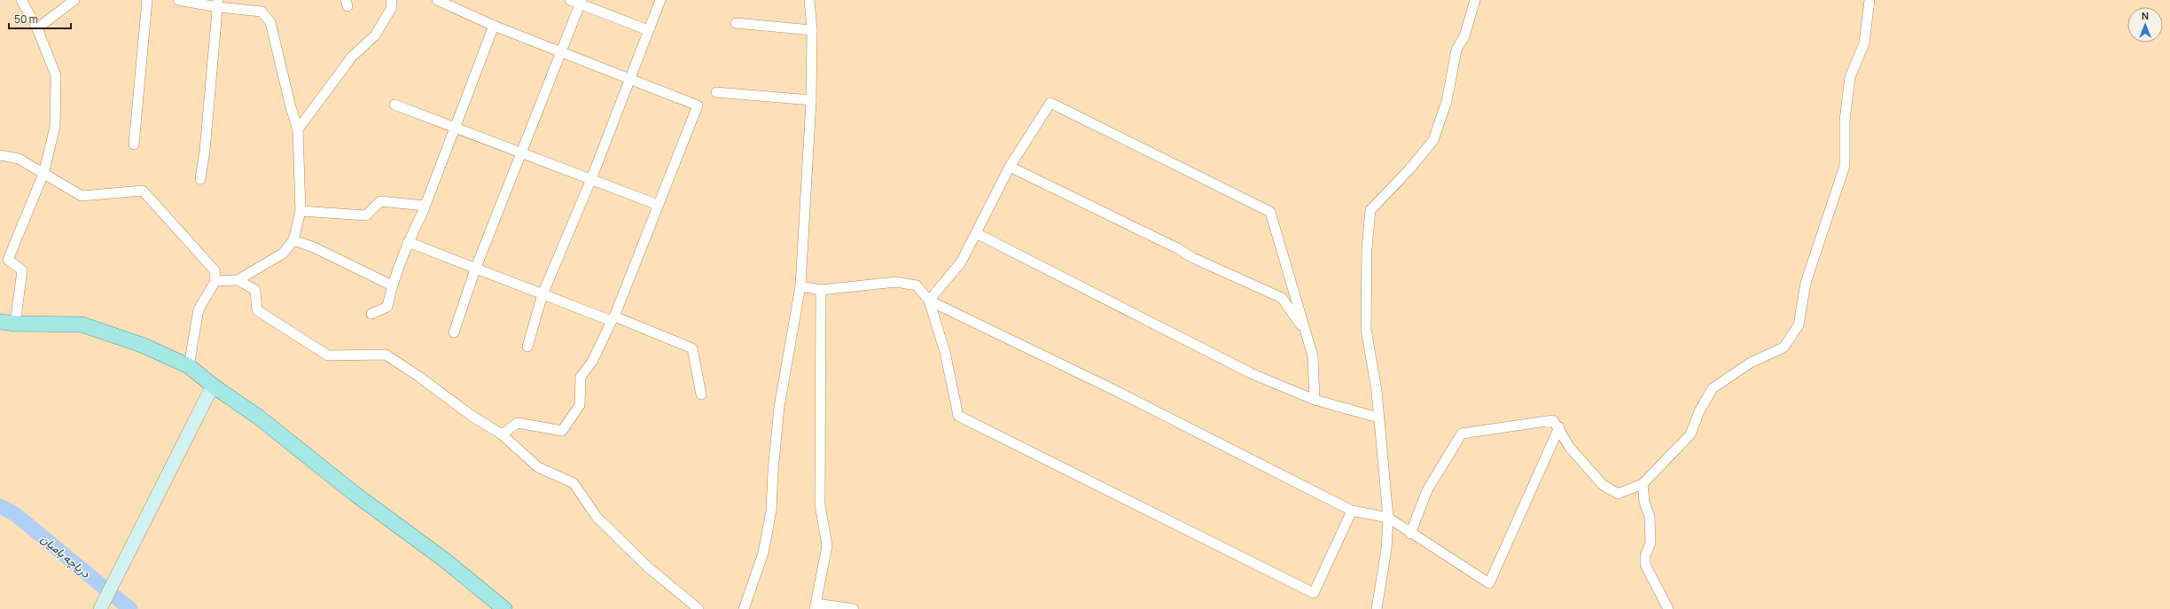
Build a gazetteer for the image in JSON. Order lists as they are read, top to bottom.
{
  "water": ["دریاچه بامیان"],
  "scale_bar": "50 m",
  "north": "top"
}
